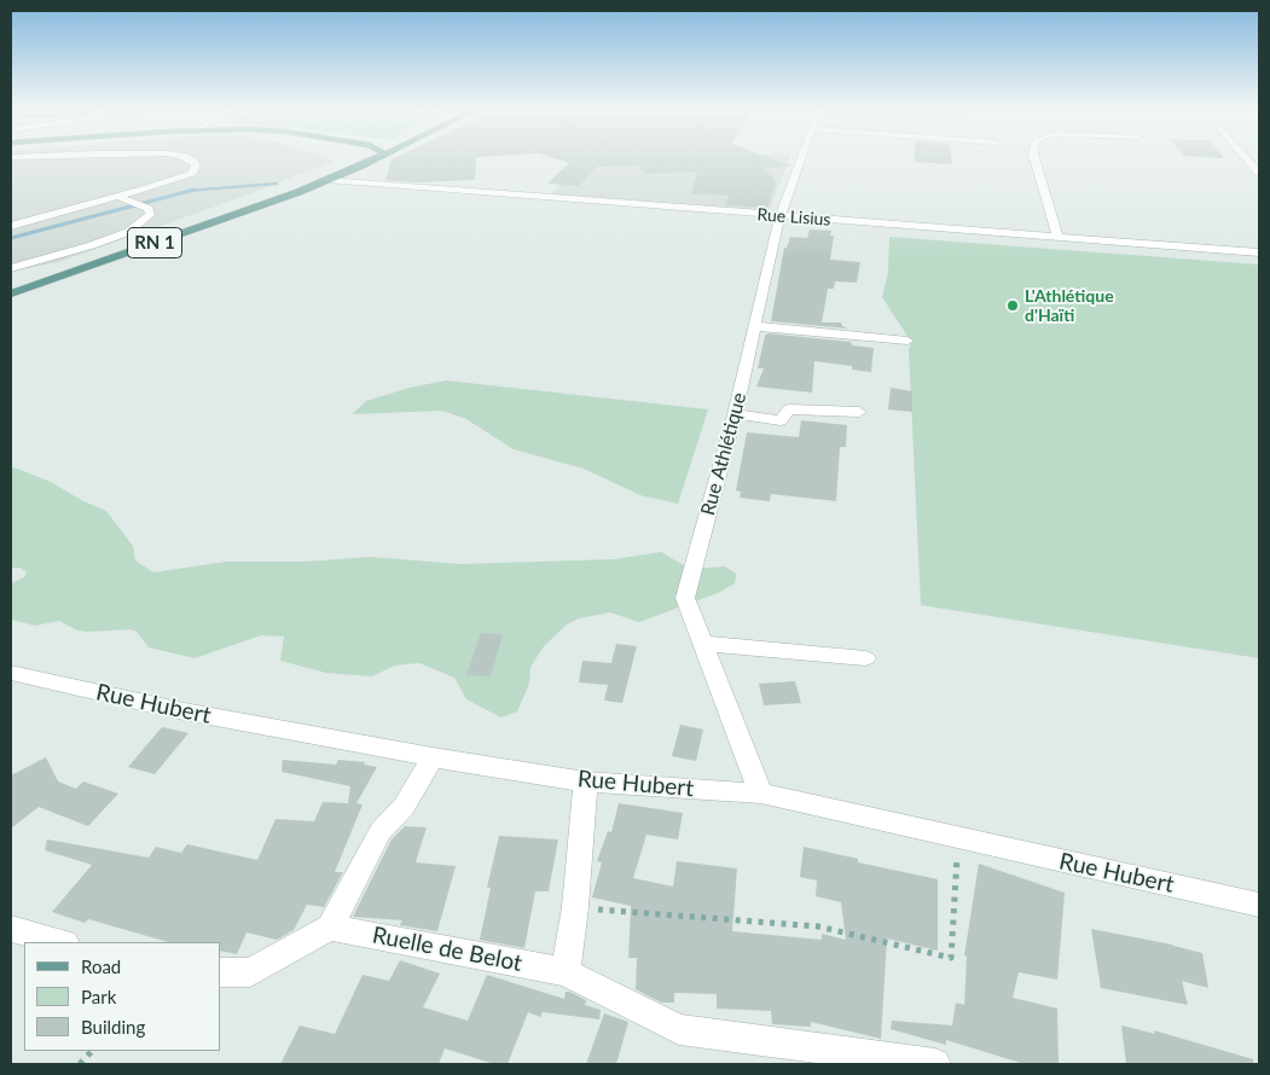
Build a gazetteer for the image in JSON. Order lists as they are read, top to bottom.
{
  "streets": {
    "main road": ["RN 1"],
    "street": [
      "Rue Lisius",
      "Rue Athlétique",
      "Rue Hubert",
      "Ruelle de Belot"
    ]
  },
  "crossings": [
    ["Rue Lisius", "RN 1"],
    ["Rue Lisius", "Rue Athlétique"],
    ["Rue Athlétique", "Rue Hubert"]
  ],
  "places": ["L'Athlétique d'Haïti"],
  "legend": ["Road", "Park", "Building"]
}
